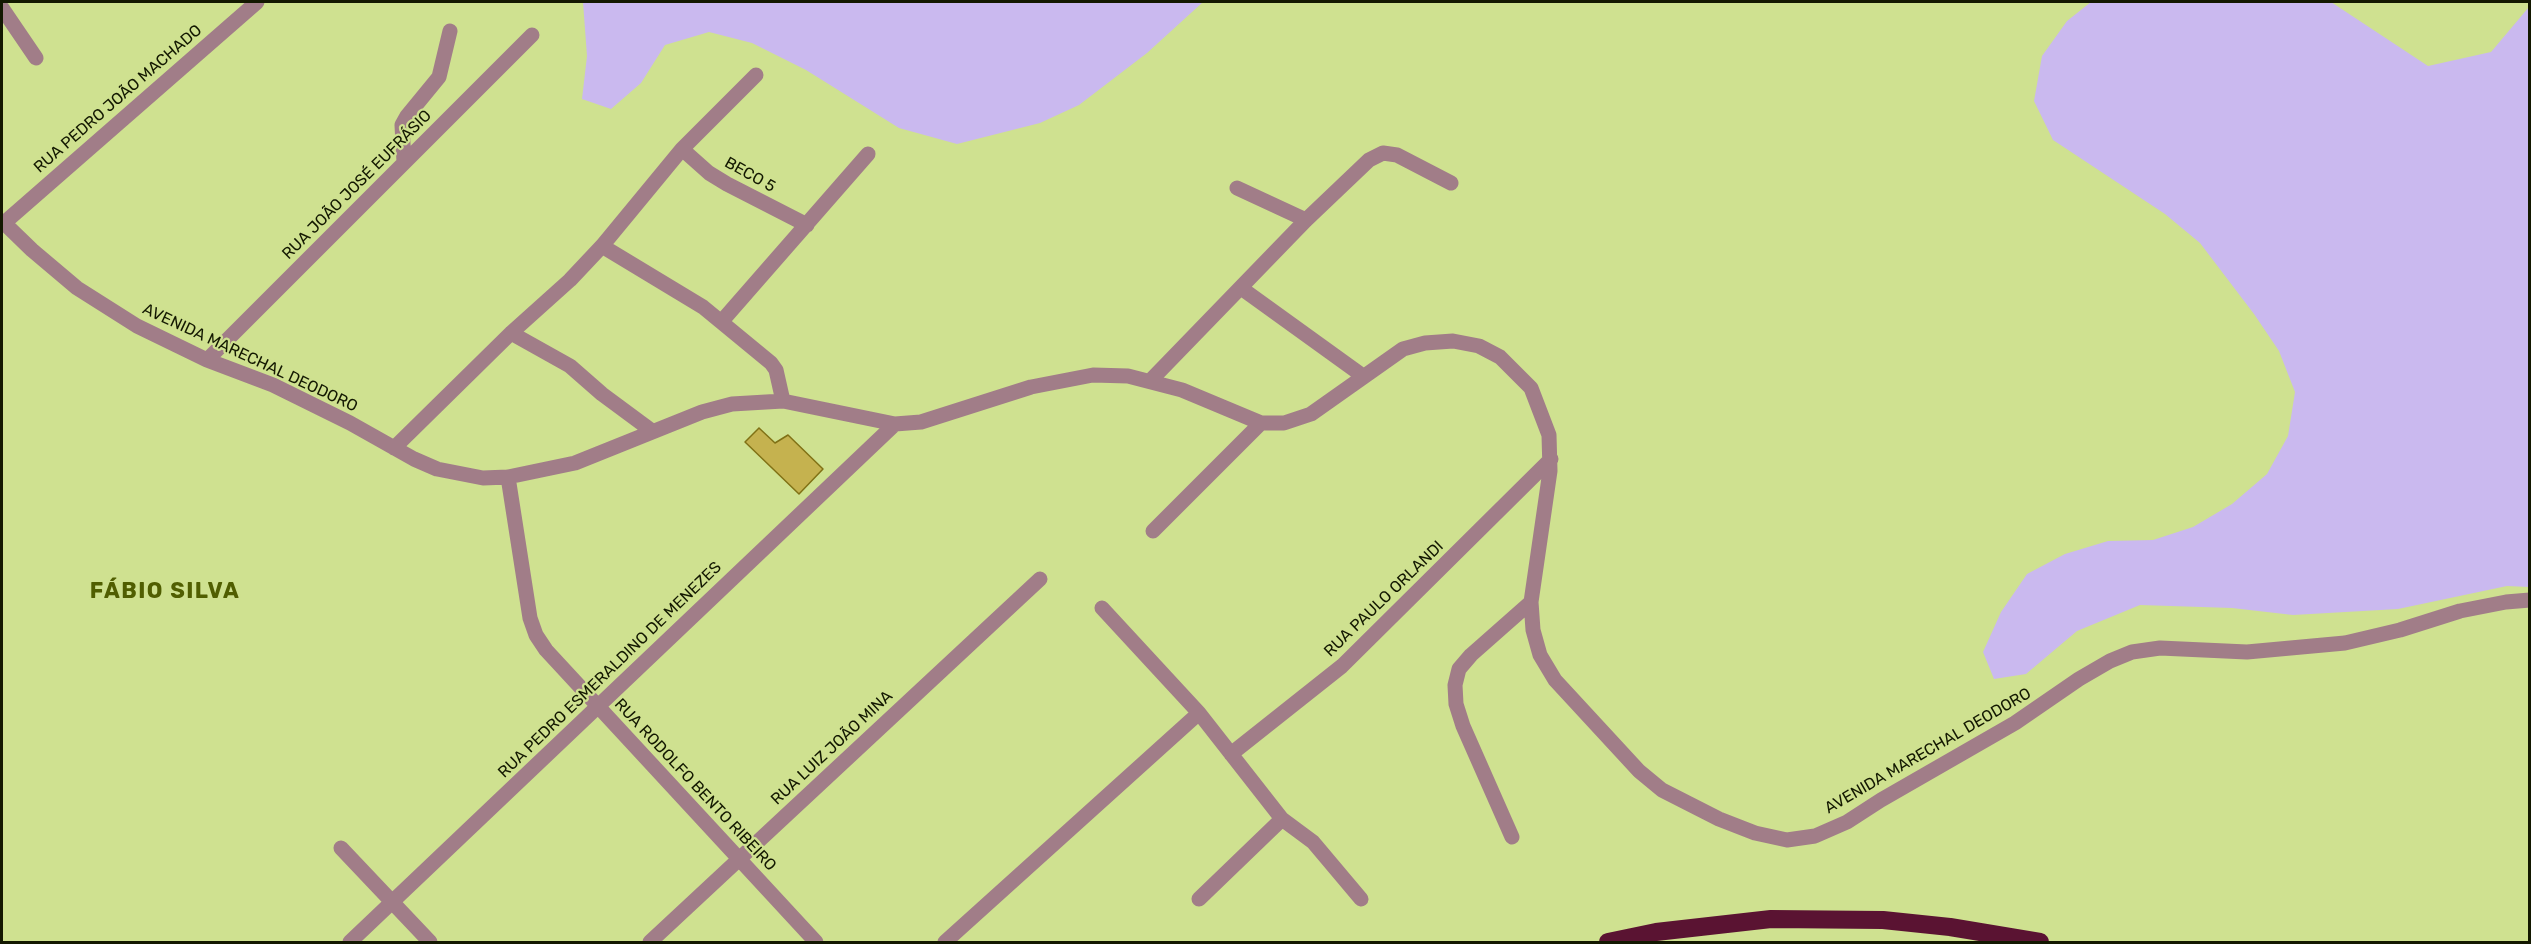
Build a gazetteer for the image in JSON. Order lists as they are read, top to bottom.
{
  "streets": {
    "street": [
      "RUA PEDRO JOÃO MACHADO",
      "BECO 5",
      "RUA JOÃO JOSÉ EUFRÁSIO",
      "AVENIDA MARECHAL DEODORO",
      "RUA PAULO ORLANDI",
      "RUA PEDRO ESMERALDINO DE MENEZES",
      "RUA LUIZ JOÃO MINA",
      "RUA RODOLFO BENTO RIBEIRO"
    ]
  },
  "crossings": [
    ["RUA PEDRO JOÃO MACHADO", "AVENIDA MARECHAL DEODORO"],
    ["RUA JOÃO JOSÉ EUFRÁSIO", "AVENIDA MARECHAL DEODORO"],
    ["AVENIDA MARECHAL DEODORO", "RUA PAULO ORLANDI"],
    ["AVENIDA MARECHAL DEODORO", "RUA PEDRO ESMERALDINO DE MENEZES"],
    ["AVENIDA MARECHAL DEODORO", "RUA RODOLFO BENTO RIBEIRO"],
    ["RUA PEDRO ESMERALDINO DE MENEZES", "RUA RODOLFO BENTO RIBEIRO"],
    ["RUA LUIZ JOÃO MINA", "RUA RODOLFO BENTO RIBEIRO"]
  ],
  "districts": ["FÁBIO SILVA"]
}
